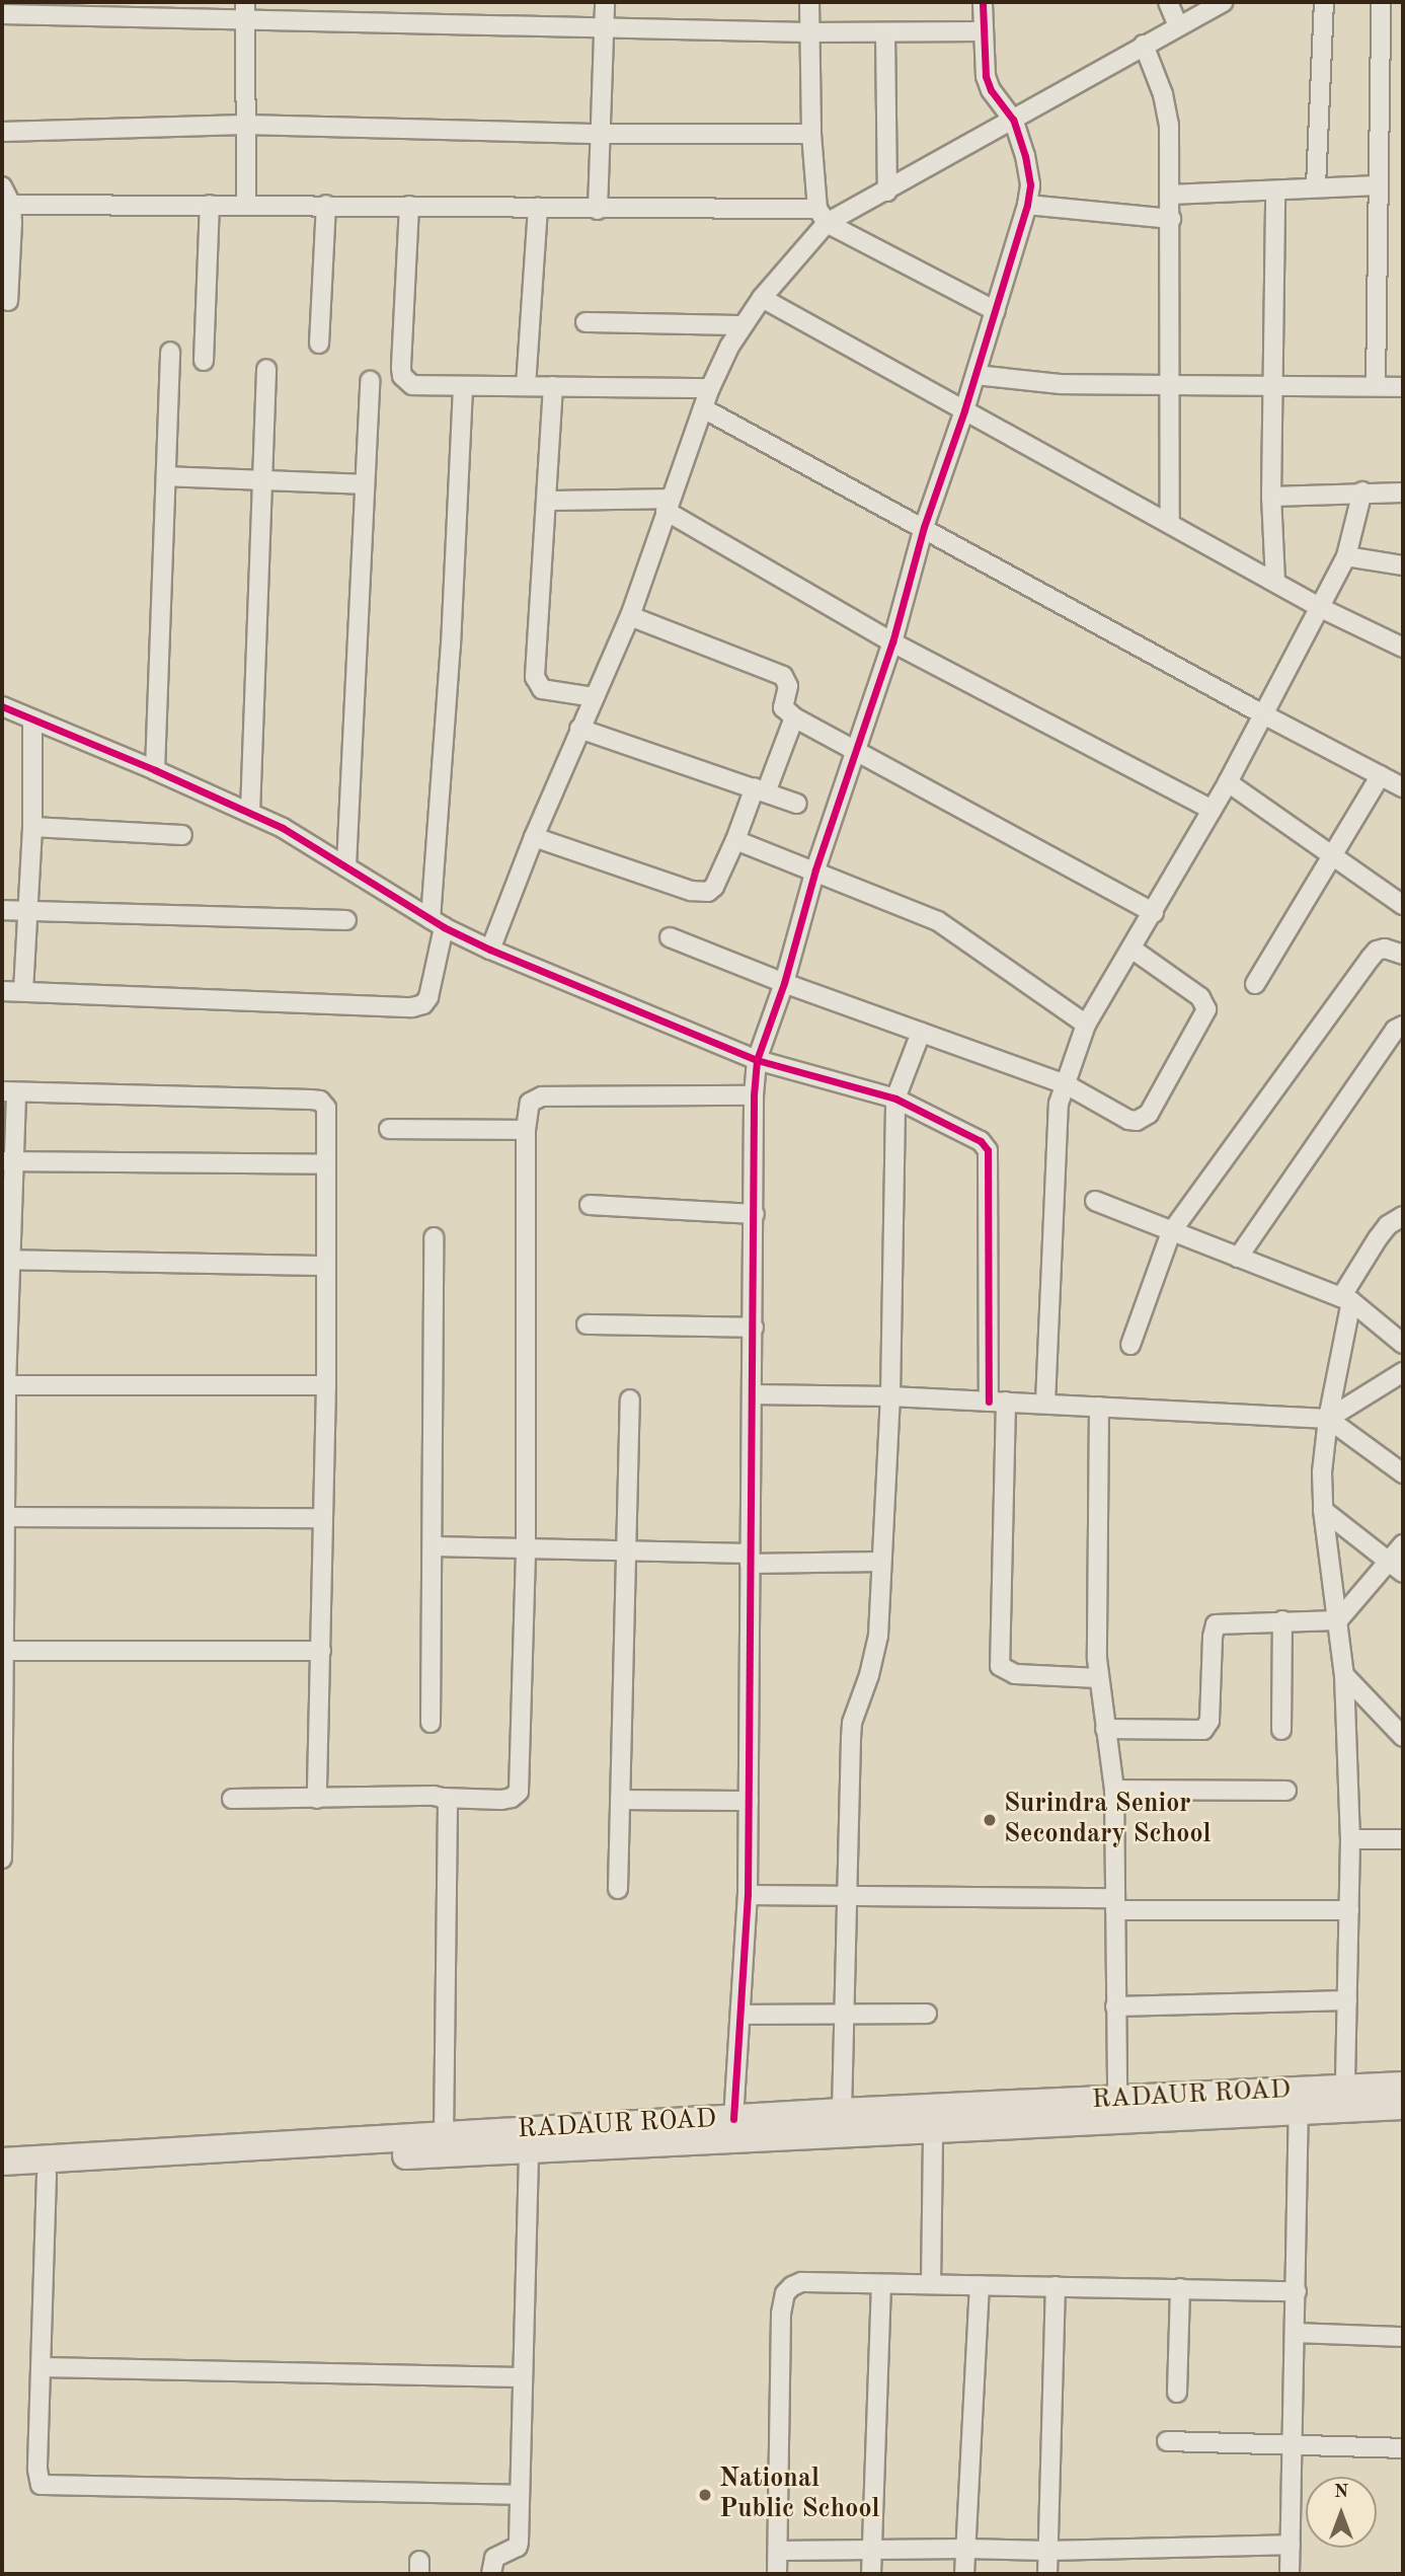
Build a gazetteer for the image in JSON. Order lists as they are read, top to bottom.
{
  "streets": {
    "main road": ["RADAUR ROAD"]
  },
  "places": ["Surindra Senior Secondary School", "National Public School"],
  "north": "top"
}
